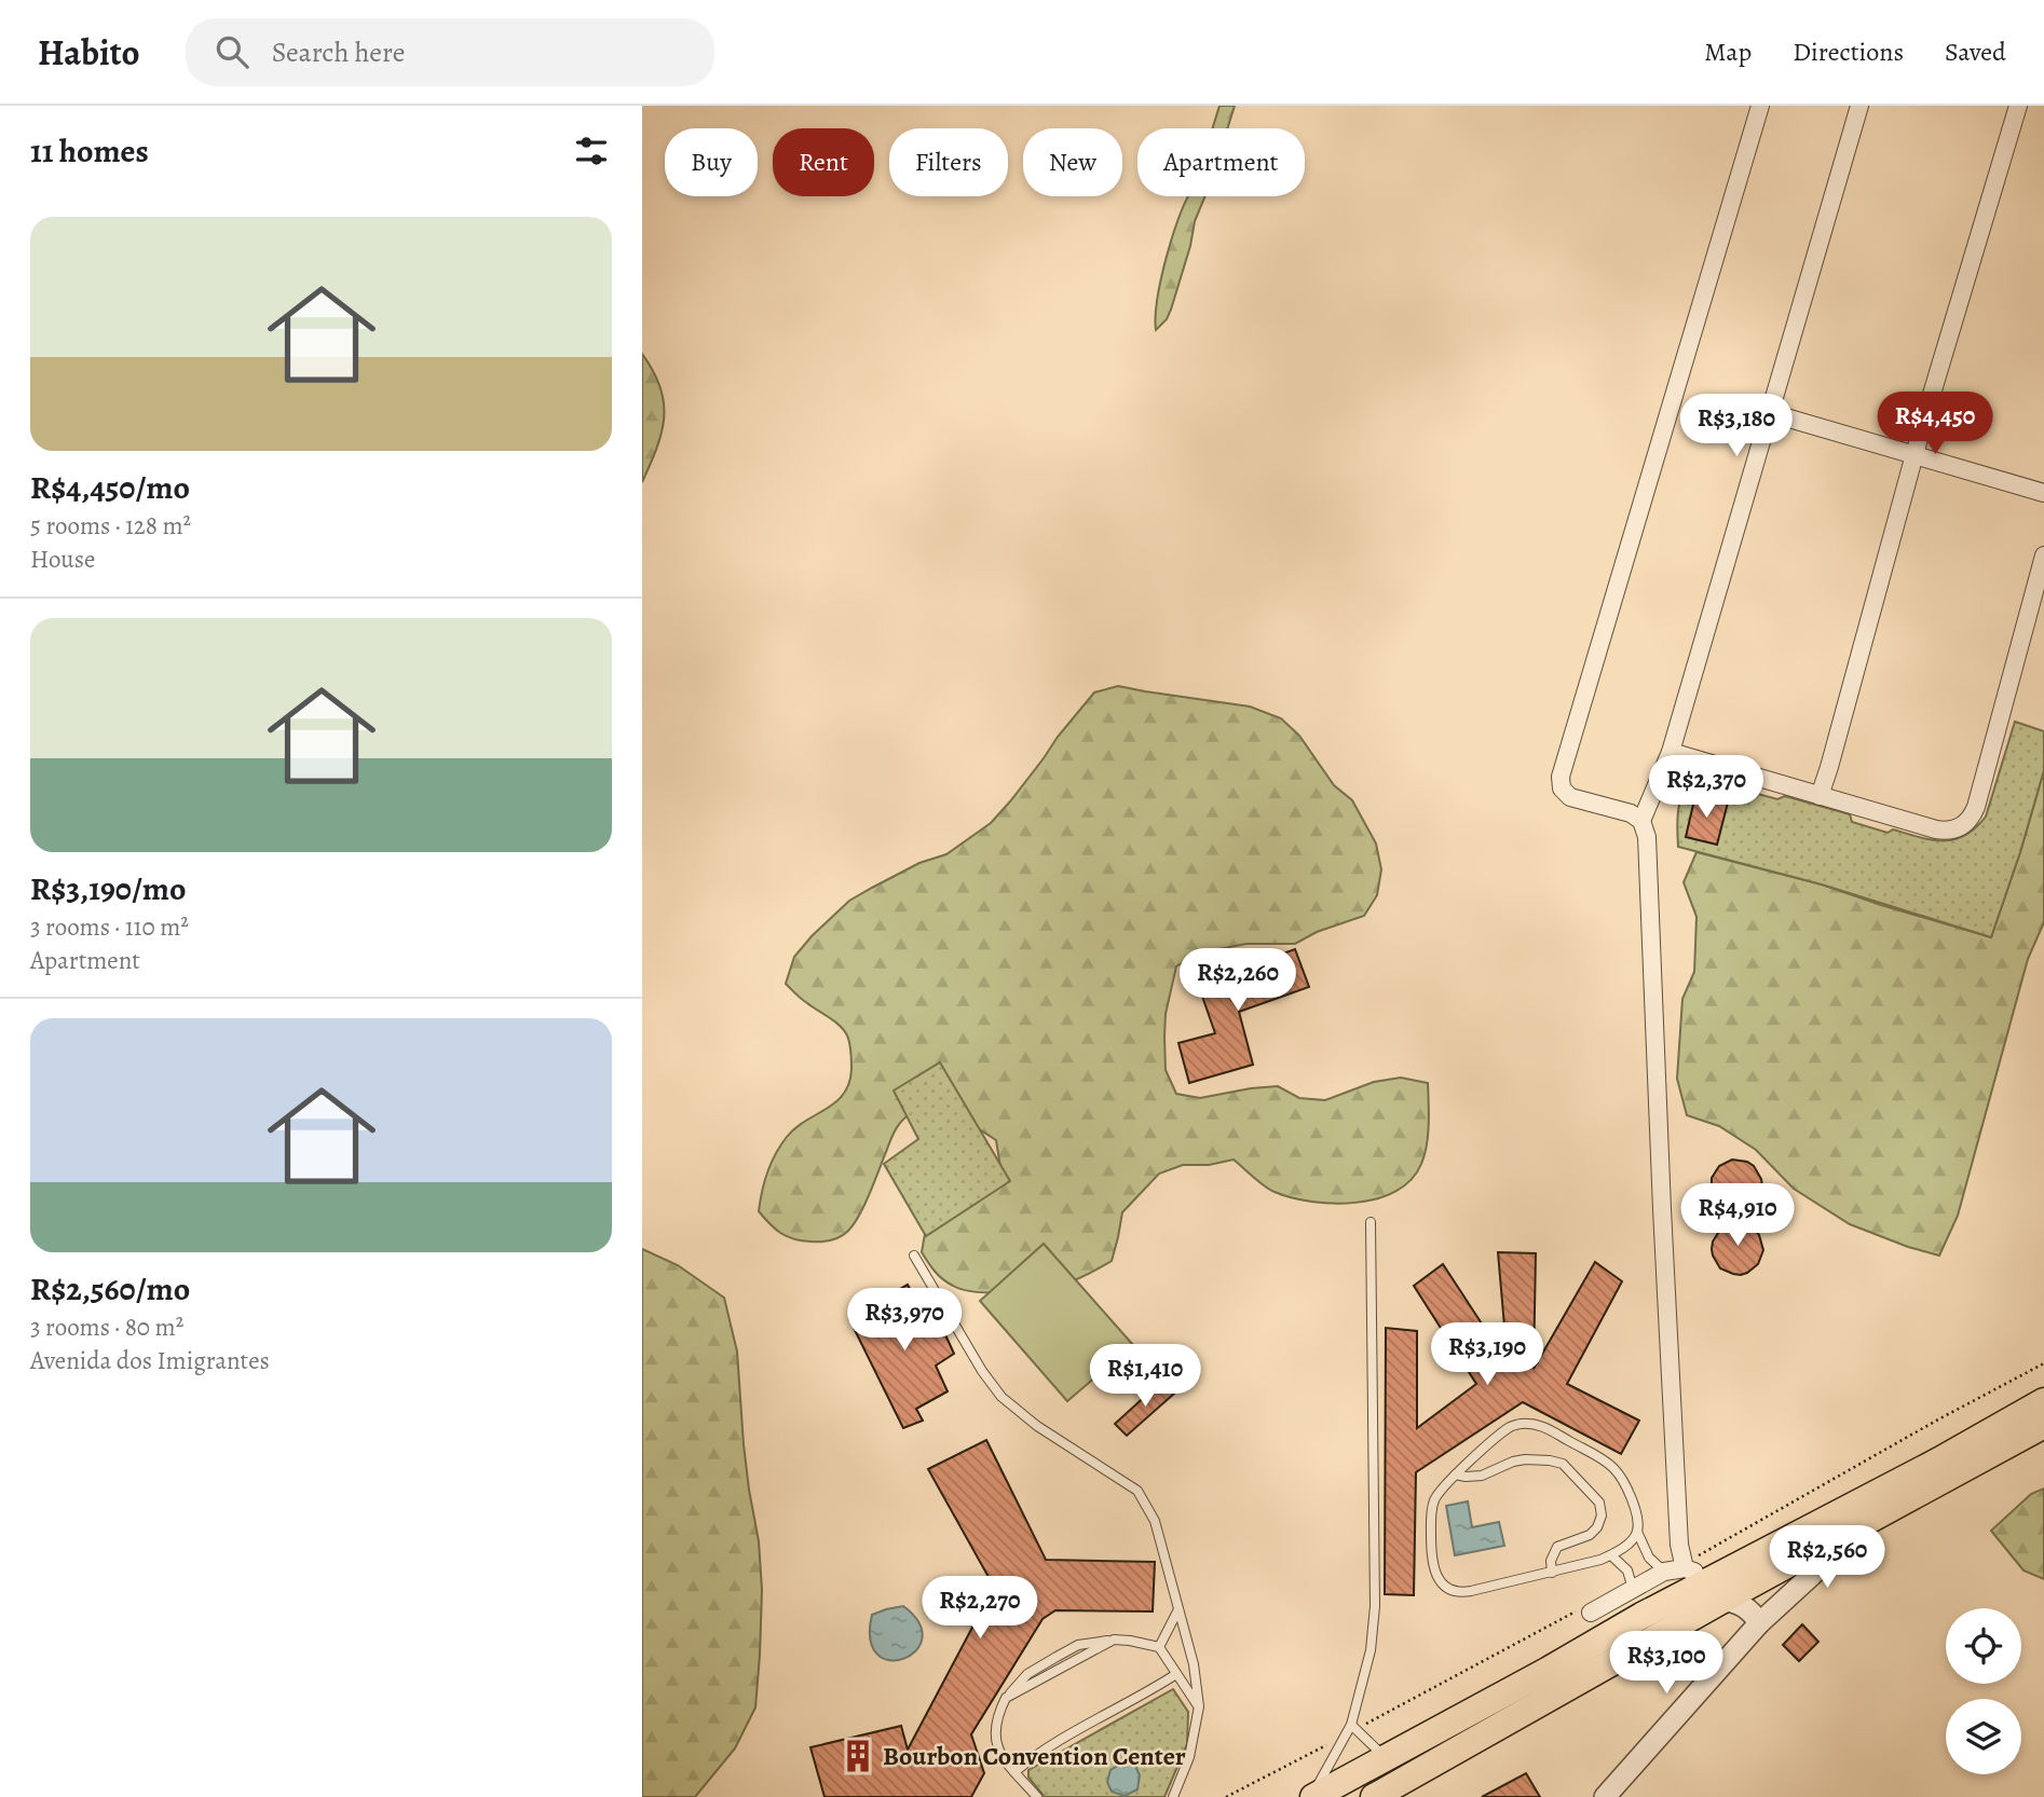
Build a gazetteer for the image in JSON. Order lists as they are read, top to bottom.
{
  "places": {
    "building": ["Bourbon Convention Center"]
  },
  "page": {
    "header": "Habito",
    "search": "Search here",
    "nav": ["Map", "Directions", "Saved"],
    "heading": "11 homes",
    "chip": [
      "Buy",
      "Rent",
      "Filters",
      "New",
      "Apartment"
    ],
    "list": [
      {
        "name": "R$4,450/mo",
        "note": "5 rooms · 128 m² · House"
      },
      {
        "name": "R$3,190/mo",
        "note": "3 rooms · 110 m² · Apartment"
      },
      {
        "name": "R$2,560/mo",
        "note": "3 rooms · 80 m² · Avenida dos Imigrantes"
      }
    ],
    "price": [
      "R$4,450",
      "R$3,180",
      "R$2,370",
      "R$2,260",
      "R$4,910",
      "R$3,970",
      "R$3,190",
      "R$1,410",
      "R$2,560",
      "R$2,270",
      "R$3,100"
    ]
  }
}
